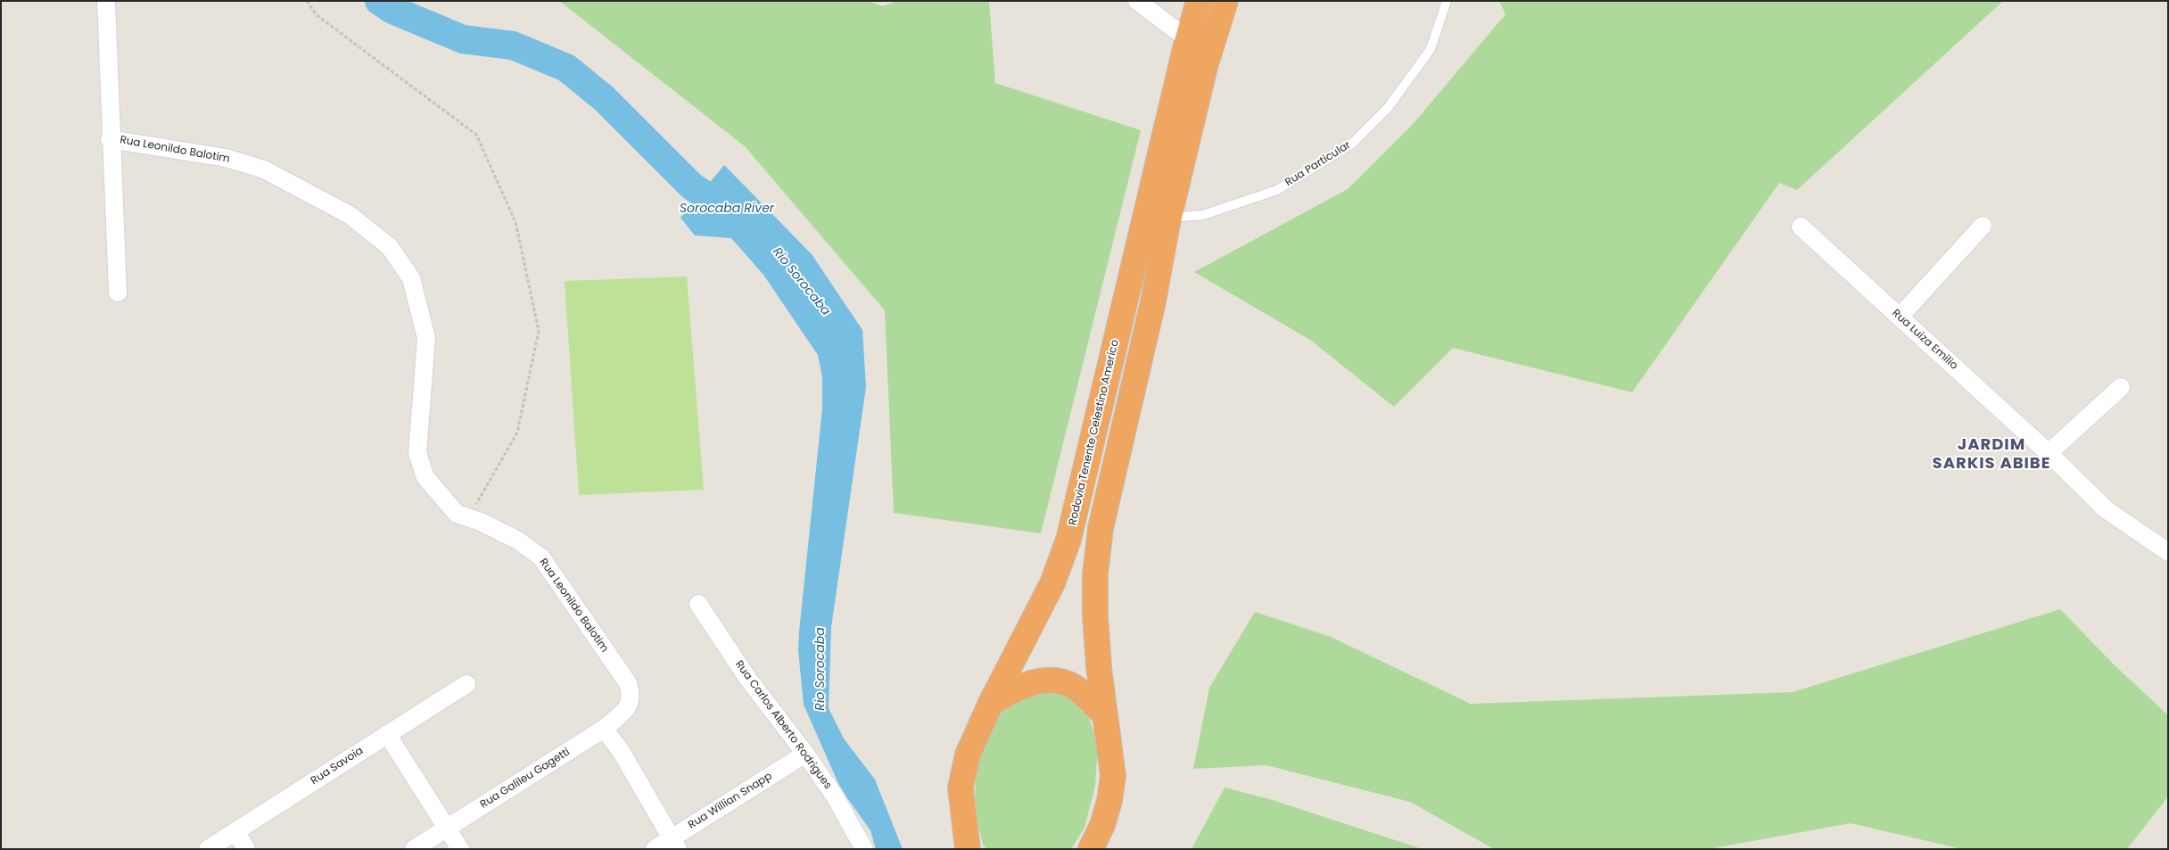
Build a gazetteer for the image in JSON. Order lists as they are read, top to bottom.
{
  "streets": {
    "highway": ["Rodovia Tenente Celestino Americo"],
    "street": [
      "Rua Leonildo Balotim",
      "Rua Luiza Emilio",
      "Rua Carlos Alberto Rodrigues",
      "Rua Savoia",
      "Rua Galileu Gagetti",
      "Rua Willian Snapp"
    ],
    "lane": ["Rua Particular"]
  },
  "crossings": [
    ["Rua Leonildo Balotim", "Rua Galileu Gagetti"],
    ["Rua Carlos Alberto Rodrigues", "Rua Willian Snapp"]
  ],
  "districts": ["JARDIM SARKIS ABIBE"],
  "water": ["Sorocaba River", "Rio Sorocaba"]
}
